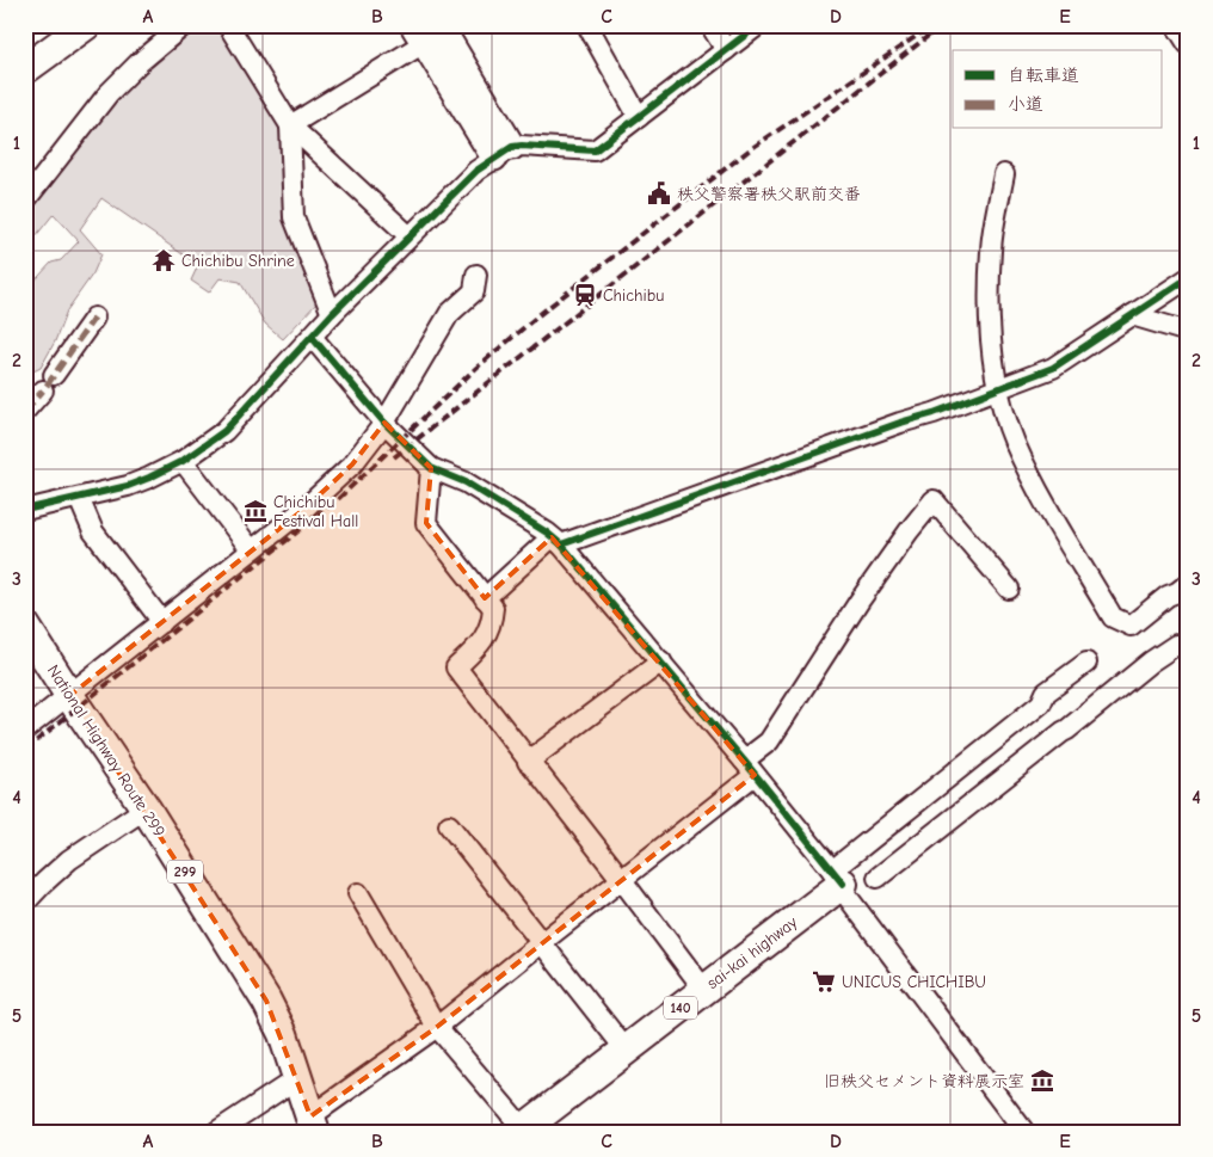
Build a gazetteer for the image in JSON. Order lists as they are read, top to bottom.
{
  "streets": {
    "highway": [
      "National Highway Route 299",
      "299",
      "sai-kai highway",
      "140"
    ]
  },
  "places": {
    "public building": ["秩父警察署秩父駅前交番"],
    "temple": ["Chichibu Shrine"],
    "station": ["Chichibu"],
    "museum": ["Chichibu Festival Hall", "旧秩父セメント資料展示室"],
    "supermarket": ["UNICUS CHICHIBU"]
  },
  "legend": ["自転車道", "小道"],
  "grid": {
    "columns": [
      "A",
      "B",
      "C",
      "D",
      "E"
    ],
    "rows": [
      "1",
      "2",
      "3",
      "4",
      "5"
    ]
  }
}
